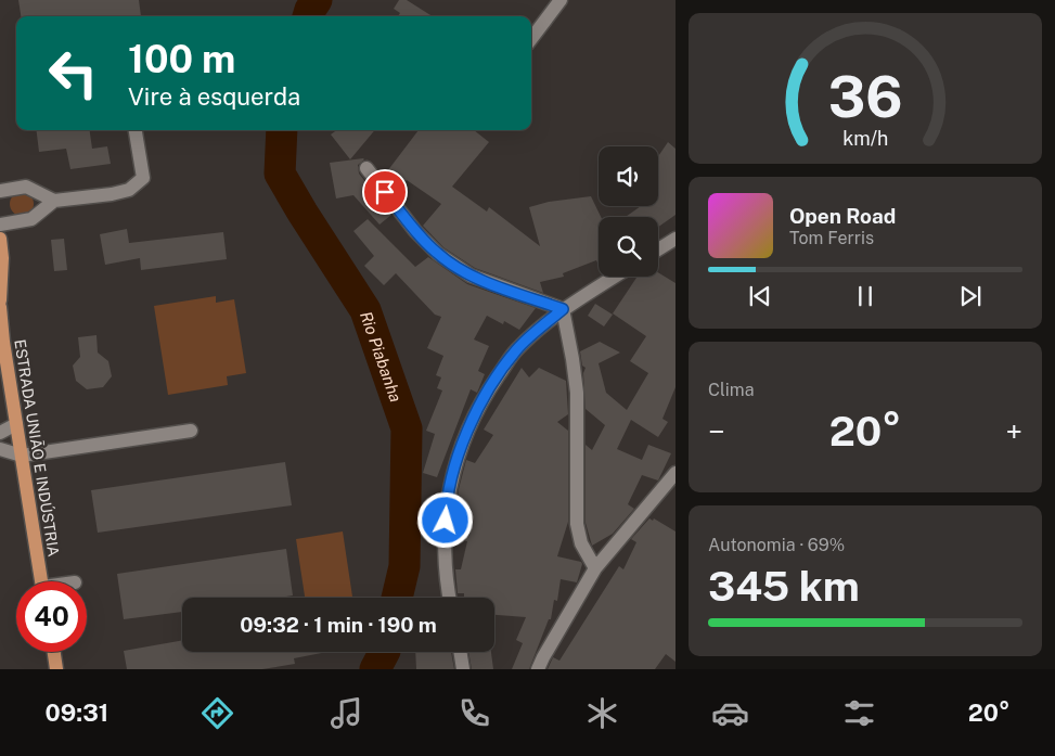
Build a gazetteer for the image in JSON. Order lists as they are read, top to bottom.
{
  "streets": {
    "main road": ["ESTRADA UNIÃO E INDÚSTRIA"]
  },
  "water": ["Rio Piabanha"],
  "page": {
    "turn": ["100 m", "Vire à esquerda"],
    "song": ["Open Road", "Tom Ferris"],
    "tile": [
      "Clima",
      ["Autonomia · 69%", "345 km"]
    ],
    "heat": ["−", "20°", "+"],
    "limit": "40",
    "trip": "09:32 · 1 min · 190 m",
    "tabs": ["09:31", "20°"],
    "gauge": ["36", "km/h"]
  }
}
